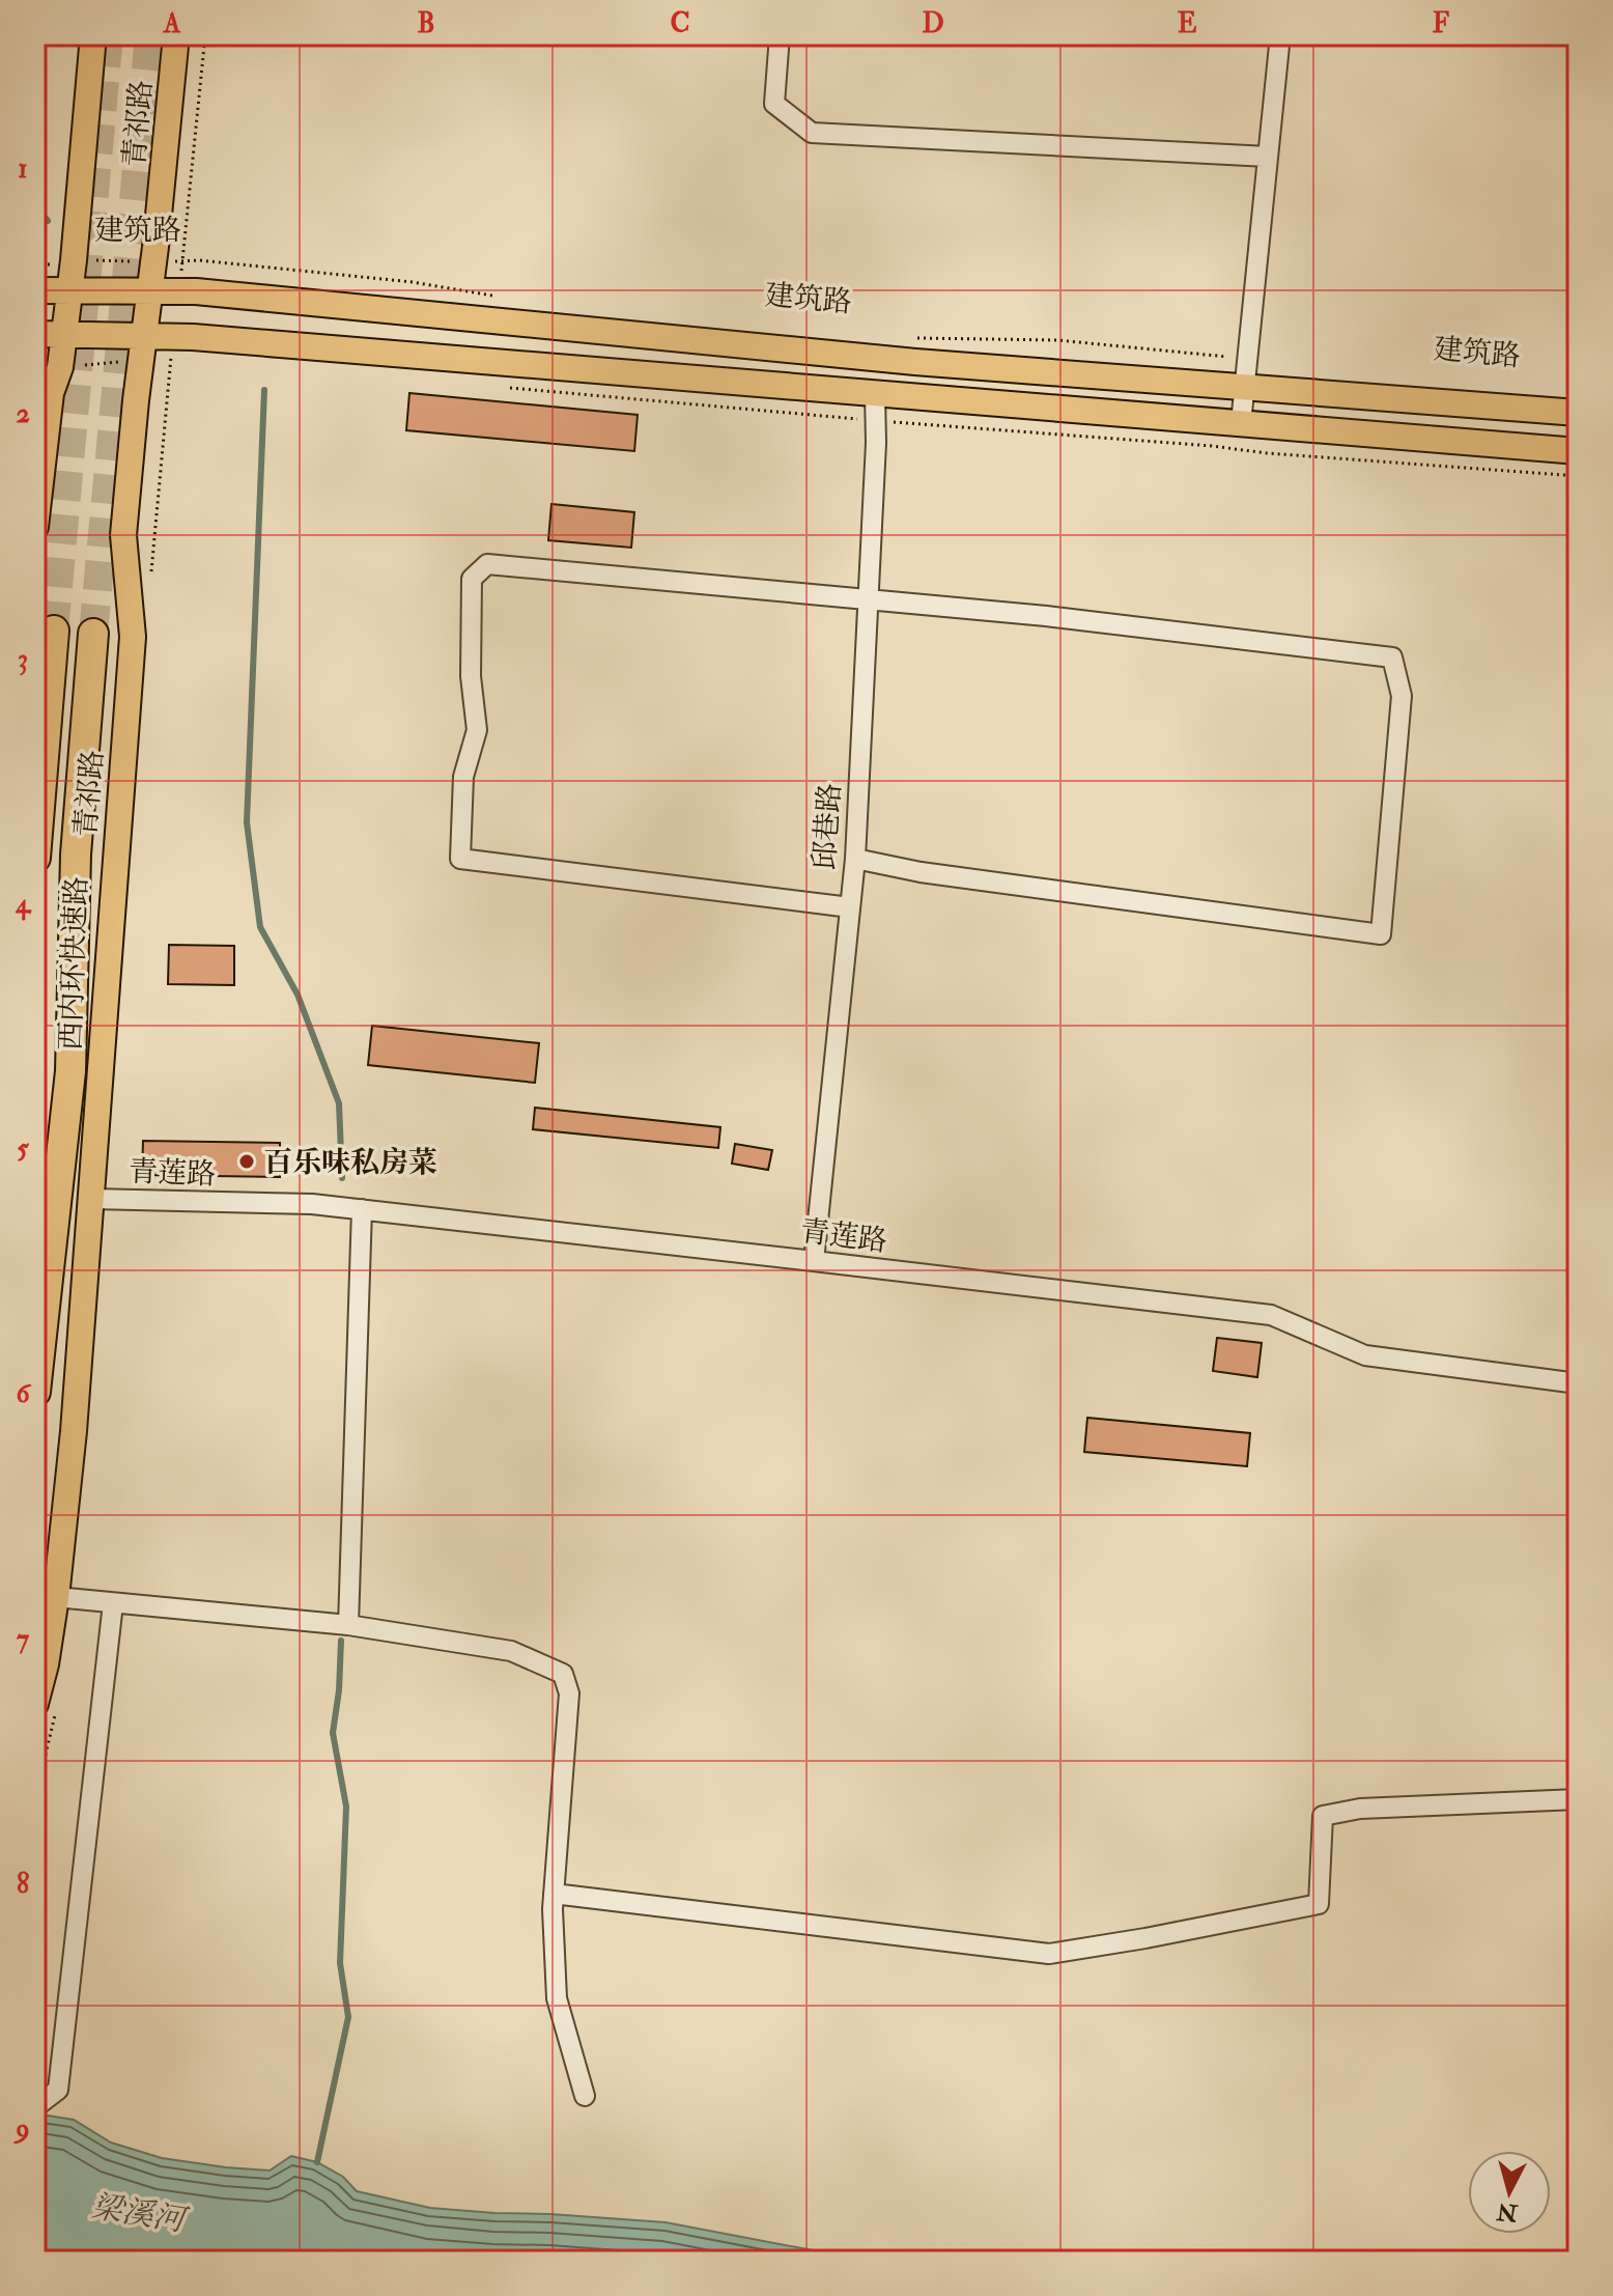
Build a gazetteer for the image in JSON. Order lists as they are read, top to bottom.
{
  "streets": {
    "highway": ["西内环快速路"],
    "main road": ["青祁路", "建筑路"],
    "street": ["邱巷路", "青莲路"]
  },
  "crossings": [
    ["青祁路", "建筑路"],
    ["青祁路", "青莲路"],
    ["邱巷路", "青莲路"]
  ],
  "water": ["梁溪河"],
  "places": ["百乐味私房菜"],
  "north": "bottom",
  "grid": {
    "columns": [
      "A",
      "B",
      "C",
      "D",
      "E",
      "F"
    ],
    "rows": [
      "1",
      "2",
      "3",
      "4",
      "5",
      "6",
      "7",
      "8",
      "9"
    ]
  }
}
